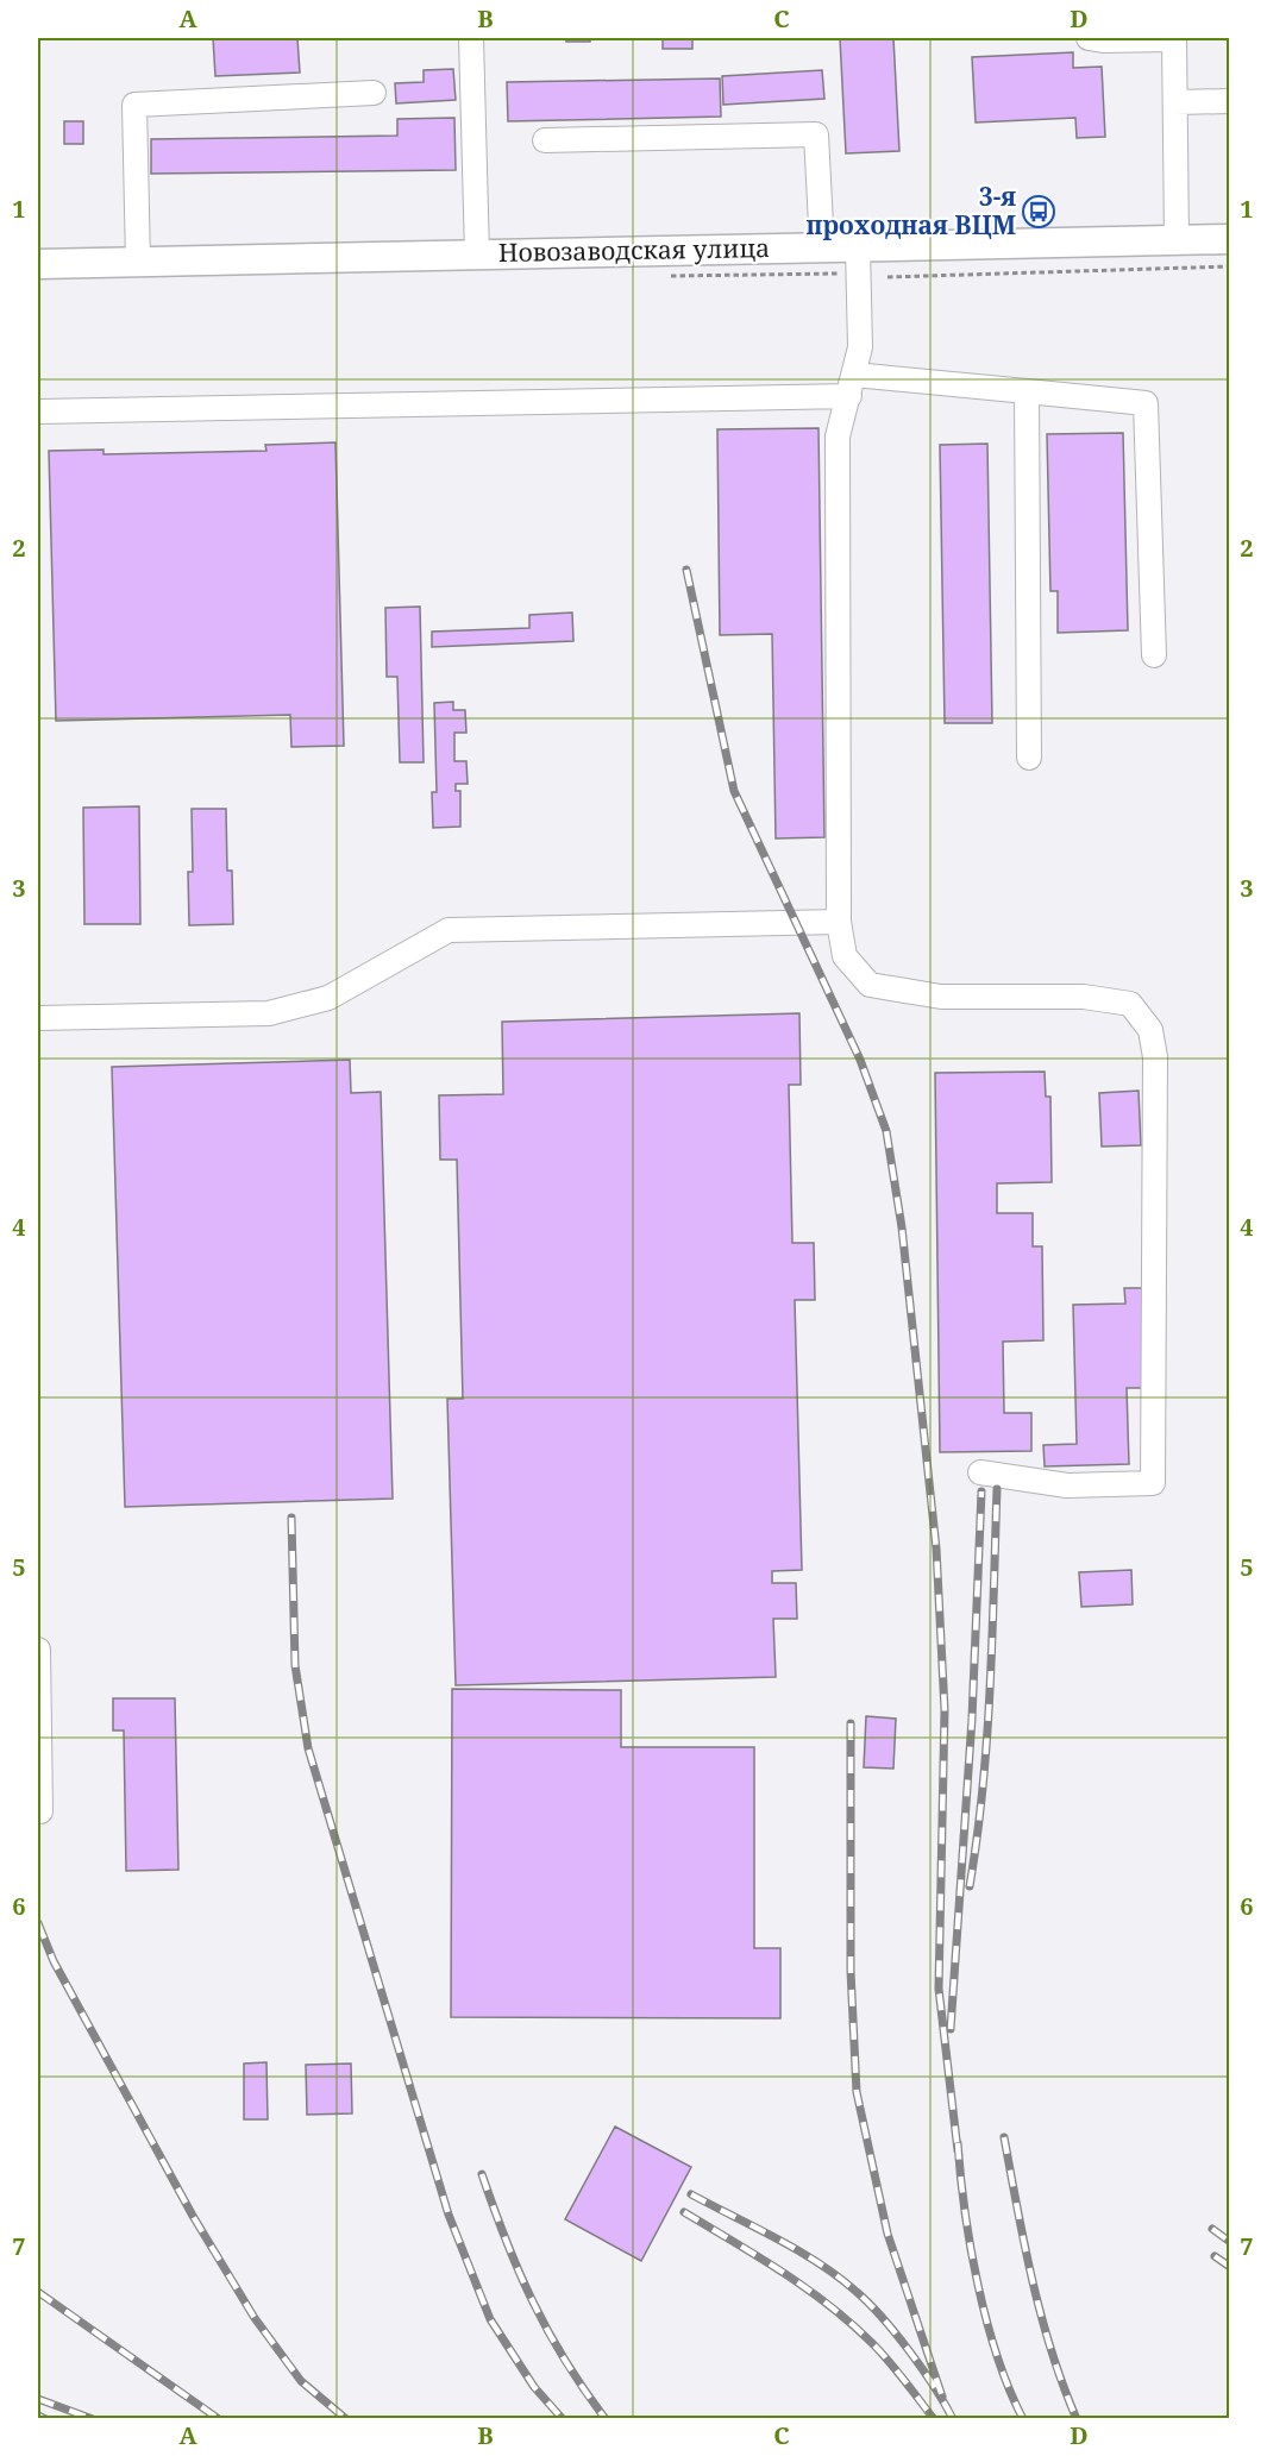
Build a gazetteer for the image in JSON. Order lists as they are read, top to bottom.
{
  "streets": {
    "main road": ["Новозаводская улица"]
  },
  "places": {
    "bus stop": ["3-я проходная ВЦМ"]
  },
  "grid": {
    "columns": [
      "A",
      "B",
      "C",
      "D"
    ],
    "rows": [
      "1",
      "2",
      "3",
      "4",
      "5",
      "6",
      "7"
    ]
  }
}
